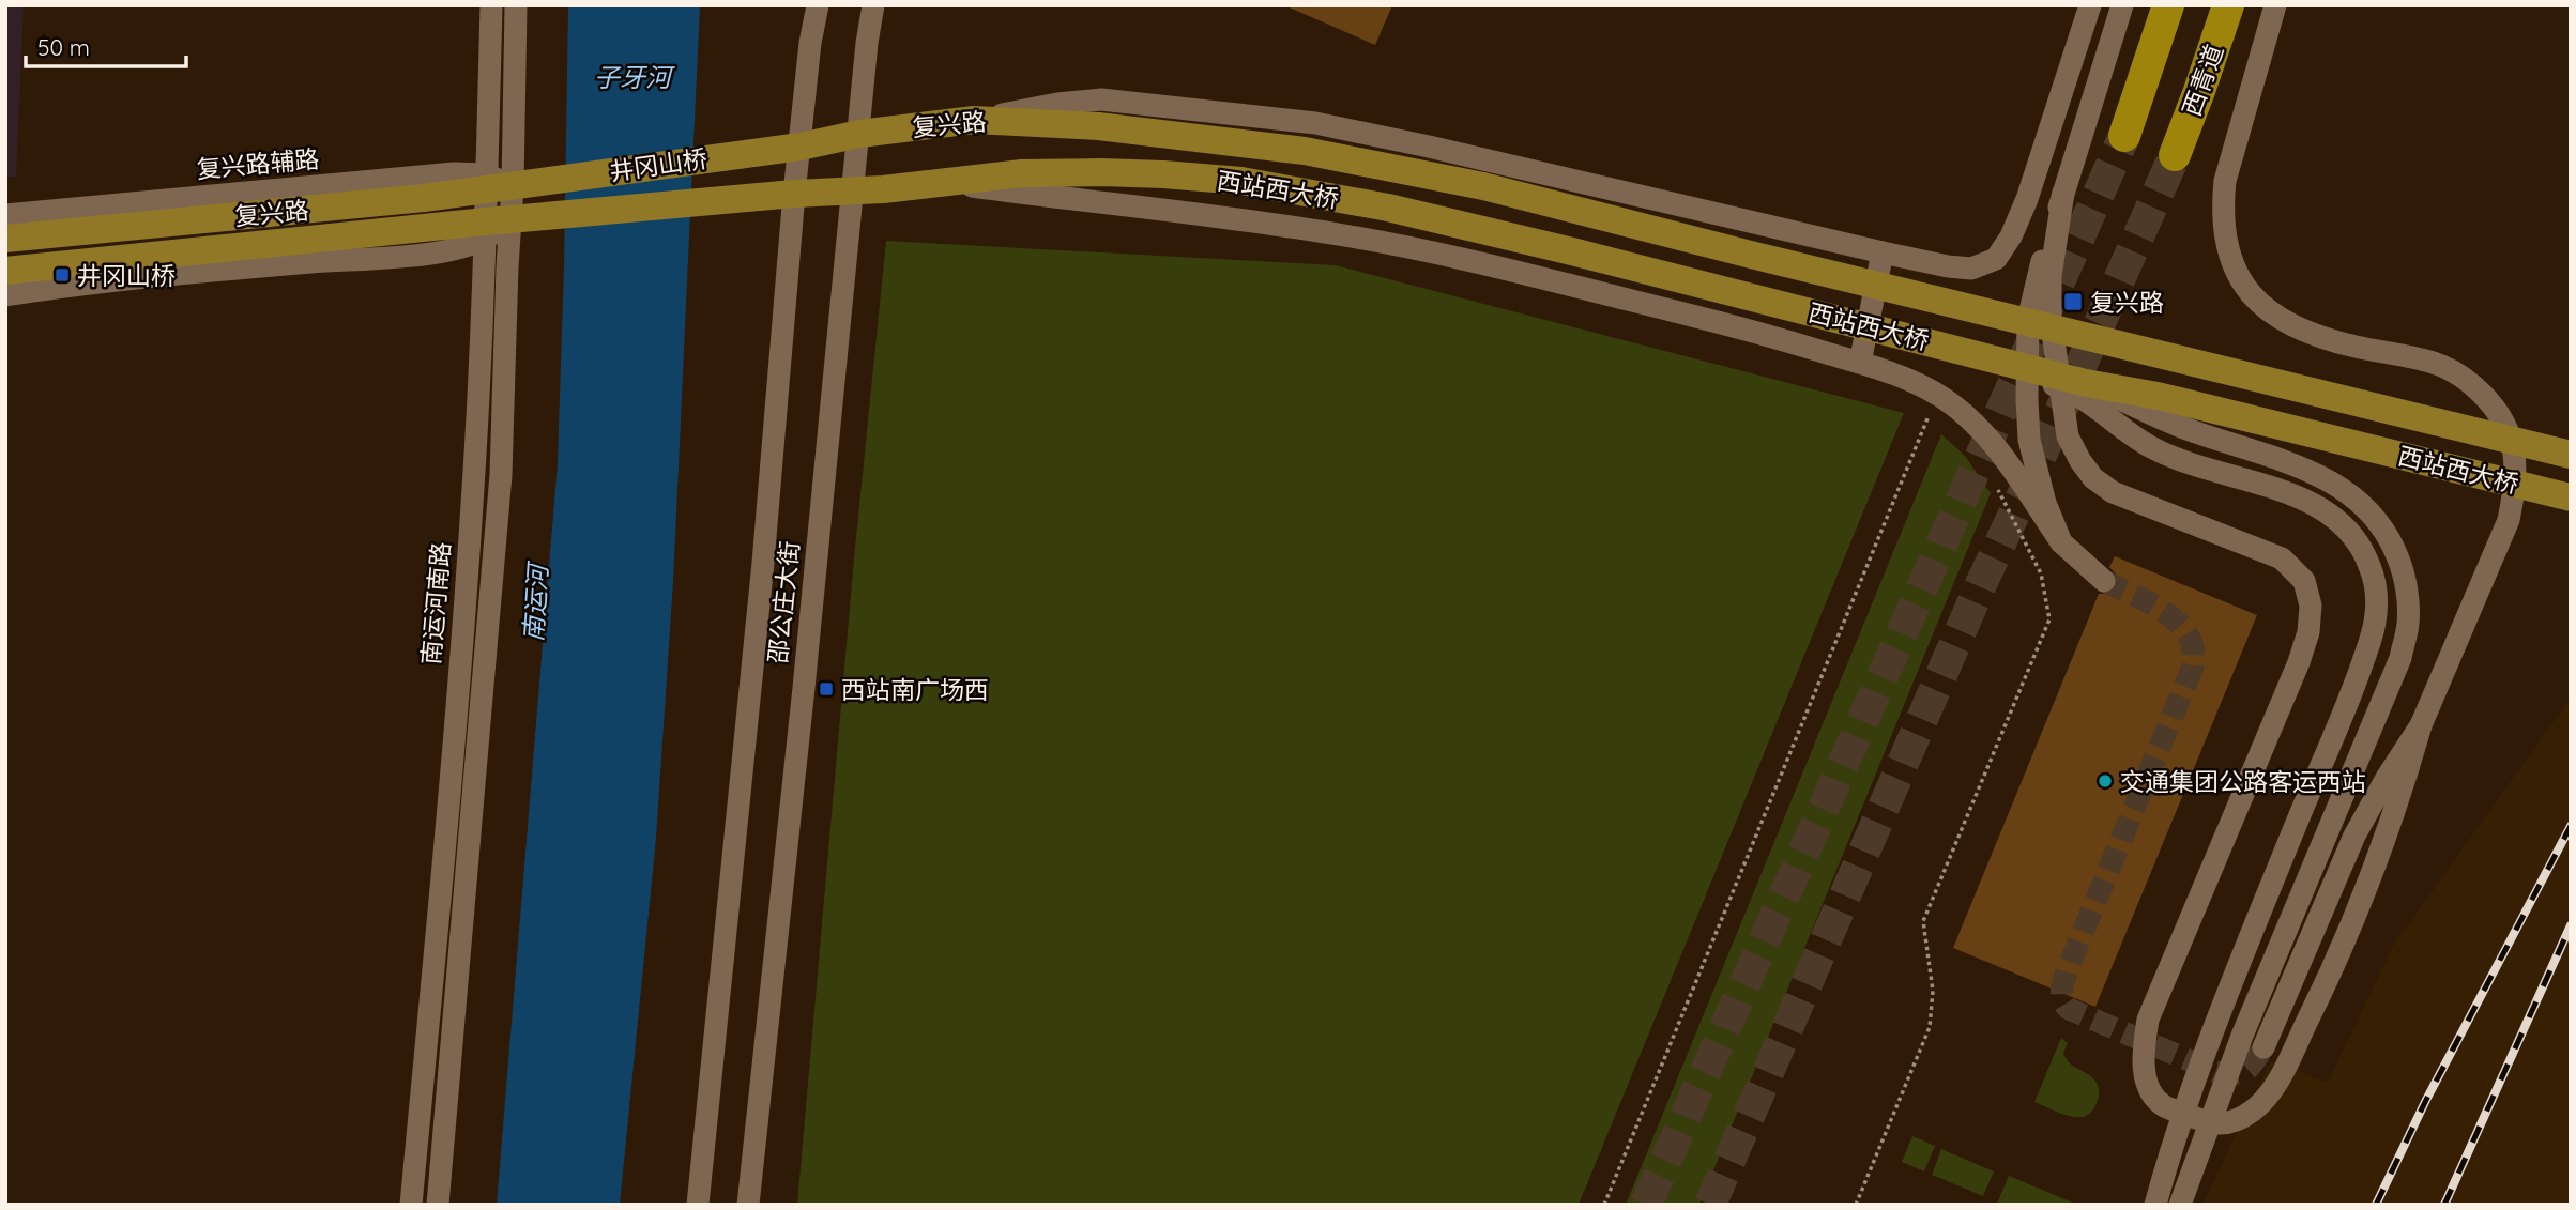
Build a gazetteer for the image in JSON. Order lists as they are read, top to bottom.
{
  "streets": {
    "highway": ["西青道"],
    "main road": ["复兴路", "井冈山桥", "西站西大桥"],
    "street": ["复兴路辅路", "邵公庄大街", "南运河南路"]
  },
  "crossings": [
    ["复兴路", "复兴路辅路"],
    ["复兴路", "井冈山桥"],
    ["复兴路", "西站西大桥"],
    ["复兴路", "邵公庄大街"],
    ["复兴路", "南运河南路"],
    ["复兴路辅路", "井冈山桥"],
    ["复兴路辅路", "南运河南路"],
    ["井冈山桥", "邵公庄大街"],
    ["井冈山桥", "南运河南路"]
  ],
  "water": ["子牙河", "南运河"],
  "places": {
    "transit": ["井冈山桥", "复兴路", "西站南广场西"],
    "other": ["交通集团公路客运西站"]
  },
  "scale_bar": "50 m"
}
